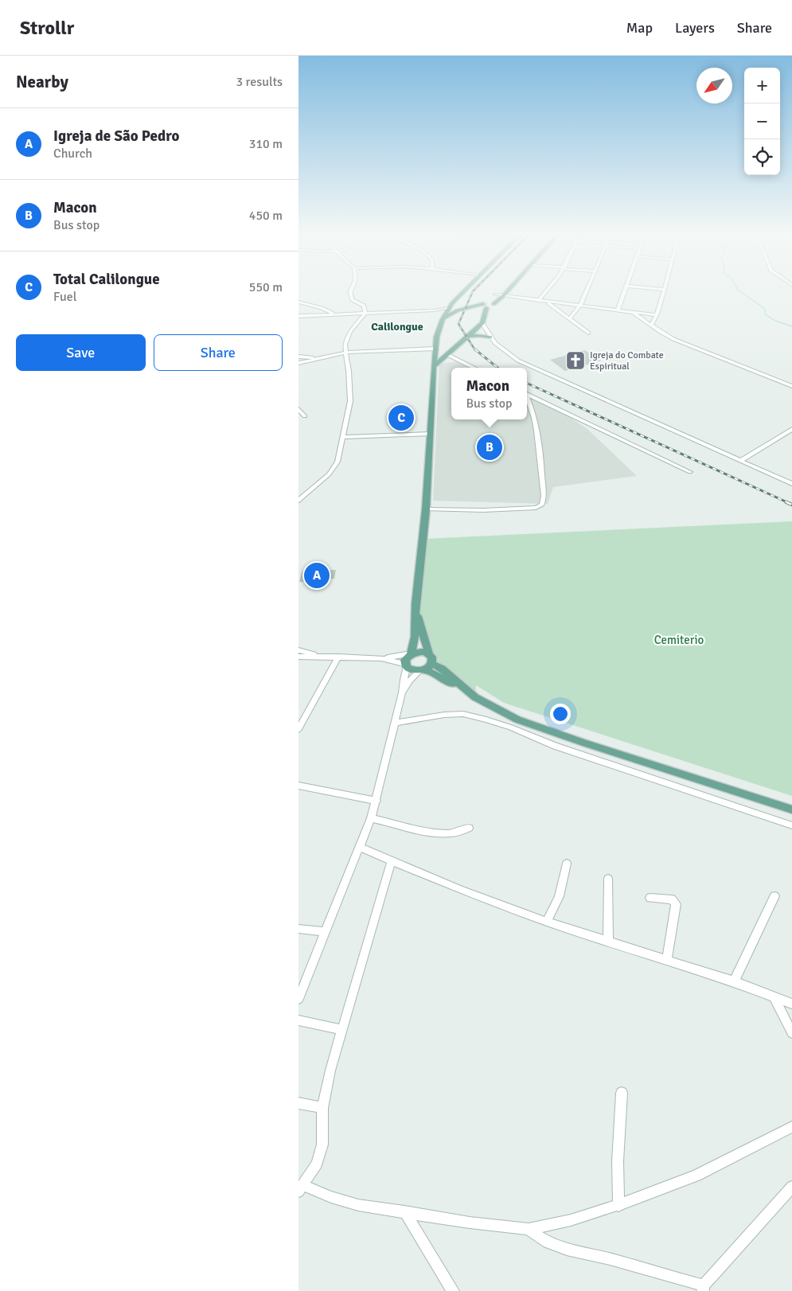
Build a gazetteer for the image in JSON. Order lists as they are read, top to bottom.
{
  "districts": ["Calilongue"],
  "parks": ["Cemiterio"],
  "places": {
    "church": ["Igreja do Combate Espiritual"]
  },
  "north": "bottom left",
  "page": {
    "header": "Strollr",
    "nav": ["Map", "Layers", "Share"],
    "heading": ["Nearby", "3 results"],
    "map_buttons": ["+", "−"],
    "list": [
      {
        "mark": "A",
        "name": "Igreja de São Pedro",
        "note": "Church",
        "value": "310 m"
      },
      {
        "mark": "B",
        "name": "Macon",
        "note": "Bus stop",
        "value": "450 m"
      },
      {
        "mark": "C",
        "name": "Total Calilongue",
        "note": "Fuel",
        "value": "550 m"
      }
    ],
    "buttons": ["Save", "Share"],
    "popup": ["Macon", "Bus stop"],
    "pins": ["C", "B", "A"]
  }
}
